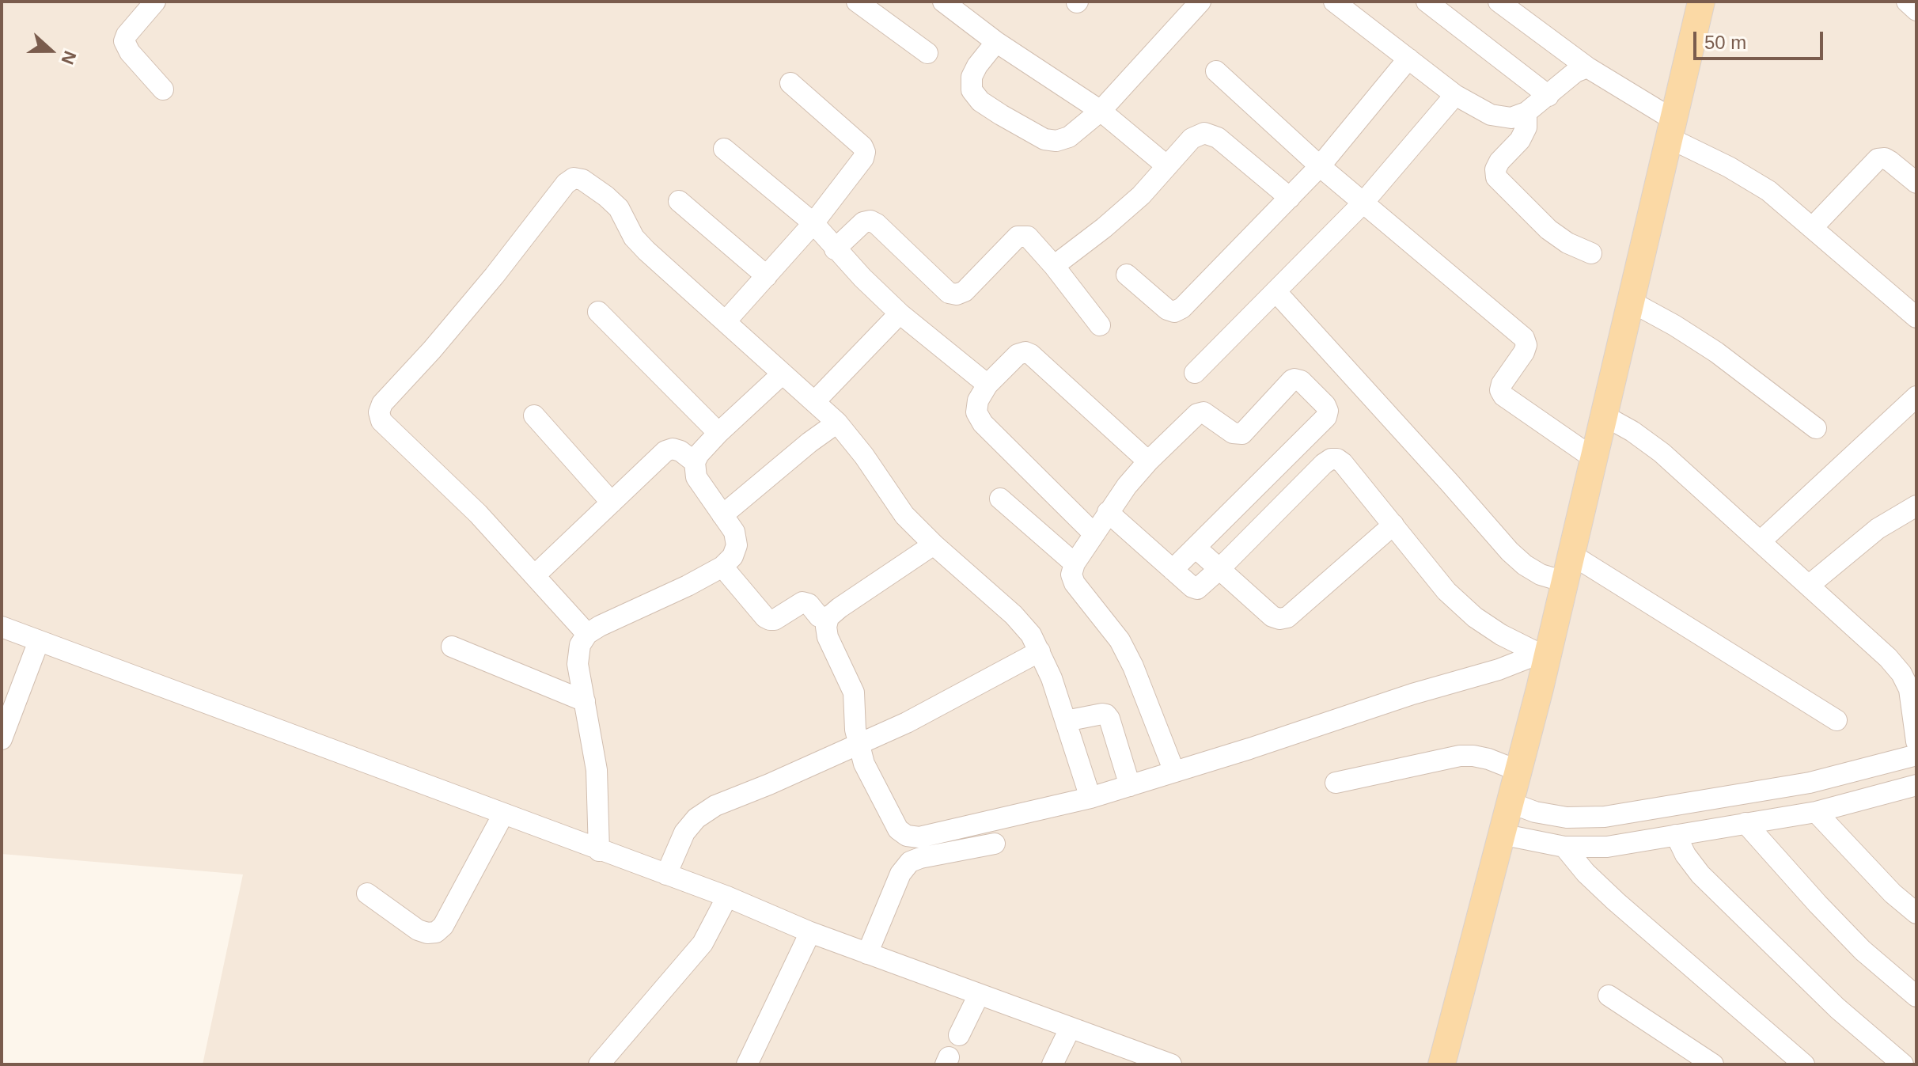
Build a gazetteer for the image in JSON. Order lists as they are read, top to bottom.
{
  "scale_bar": "50 m",
  "north": "right"
}
